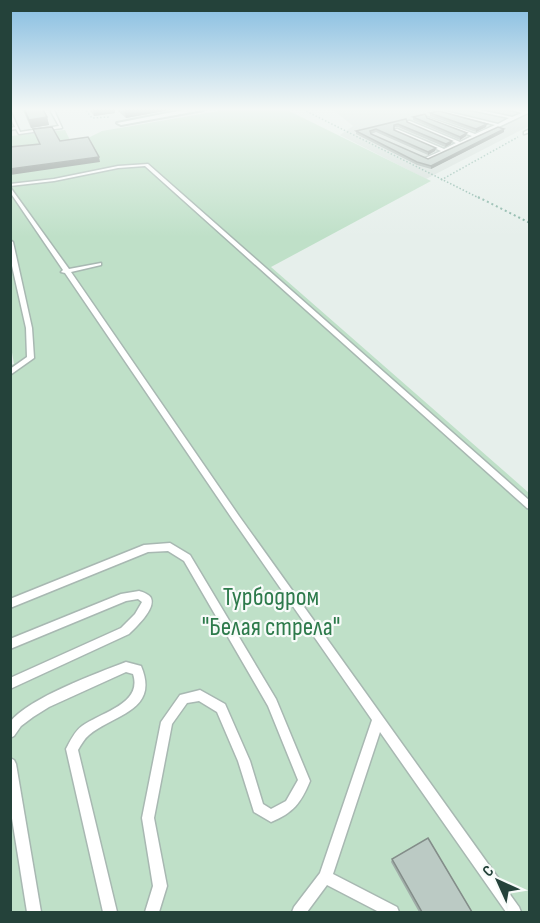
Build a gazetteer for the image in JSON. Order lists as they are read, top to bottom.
{
  "parks": ["Турбодром \"Белая стрела\""],
  "north": "top left"
}
